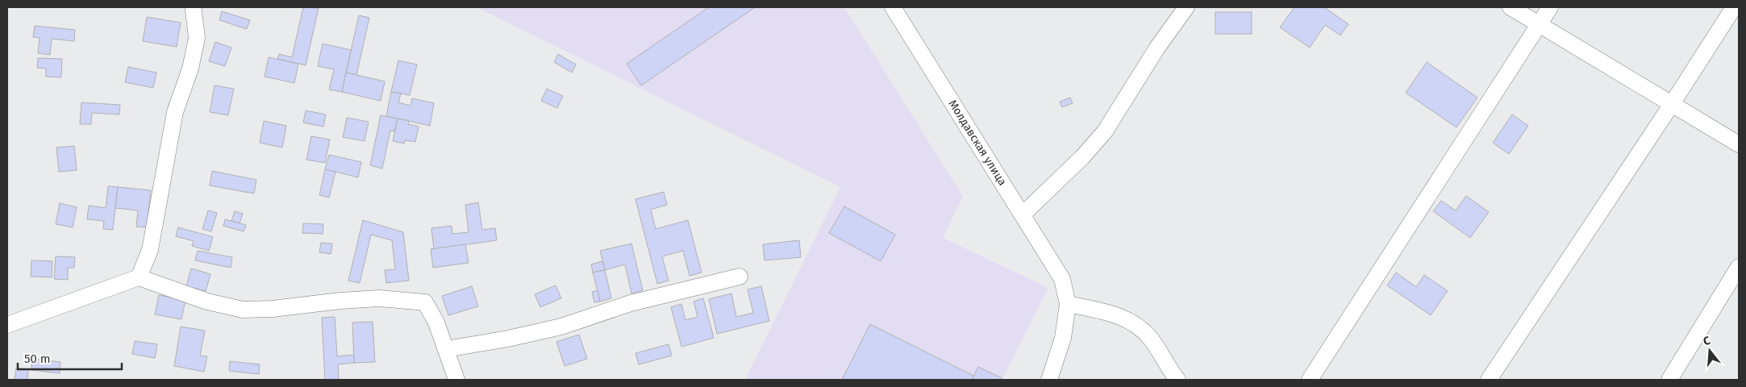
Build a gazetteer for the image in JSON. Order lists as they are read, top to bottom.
{
  "streets": {
    "street": ["Молдавская улица"]
  },
  "scale_bar": "50 m",
  "north": "top"
}
